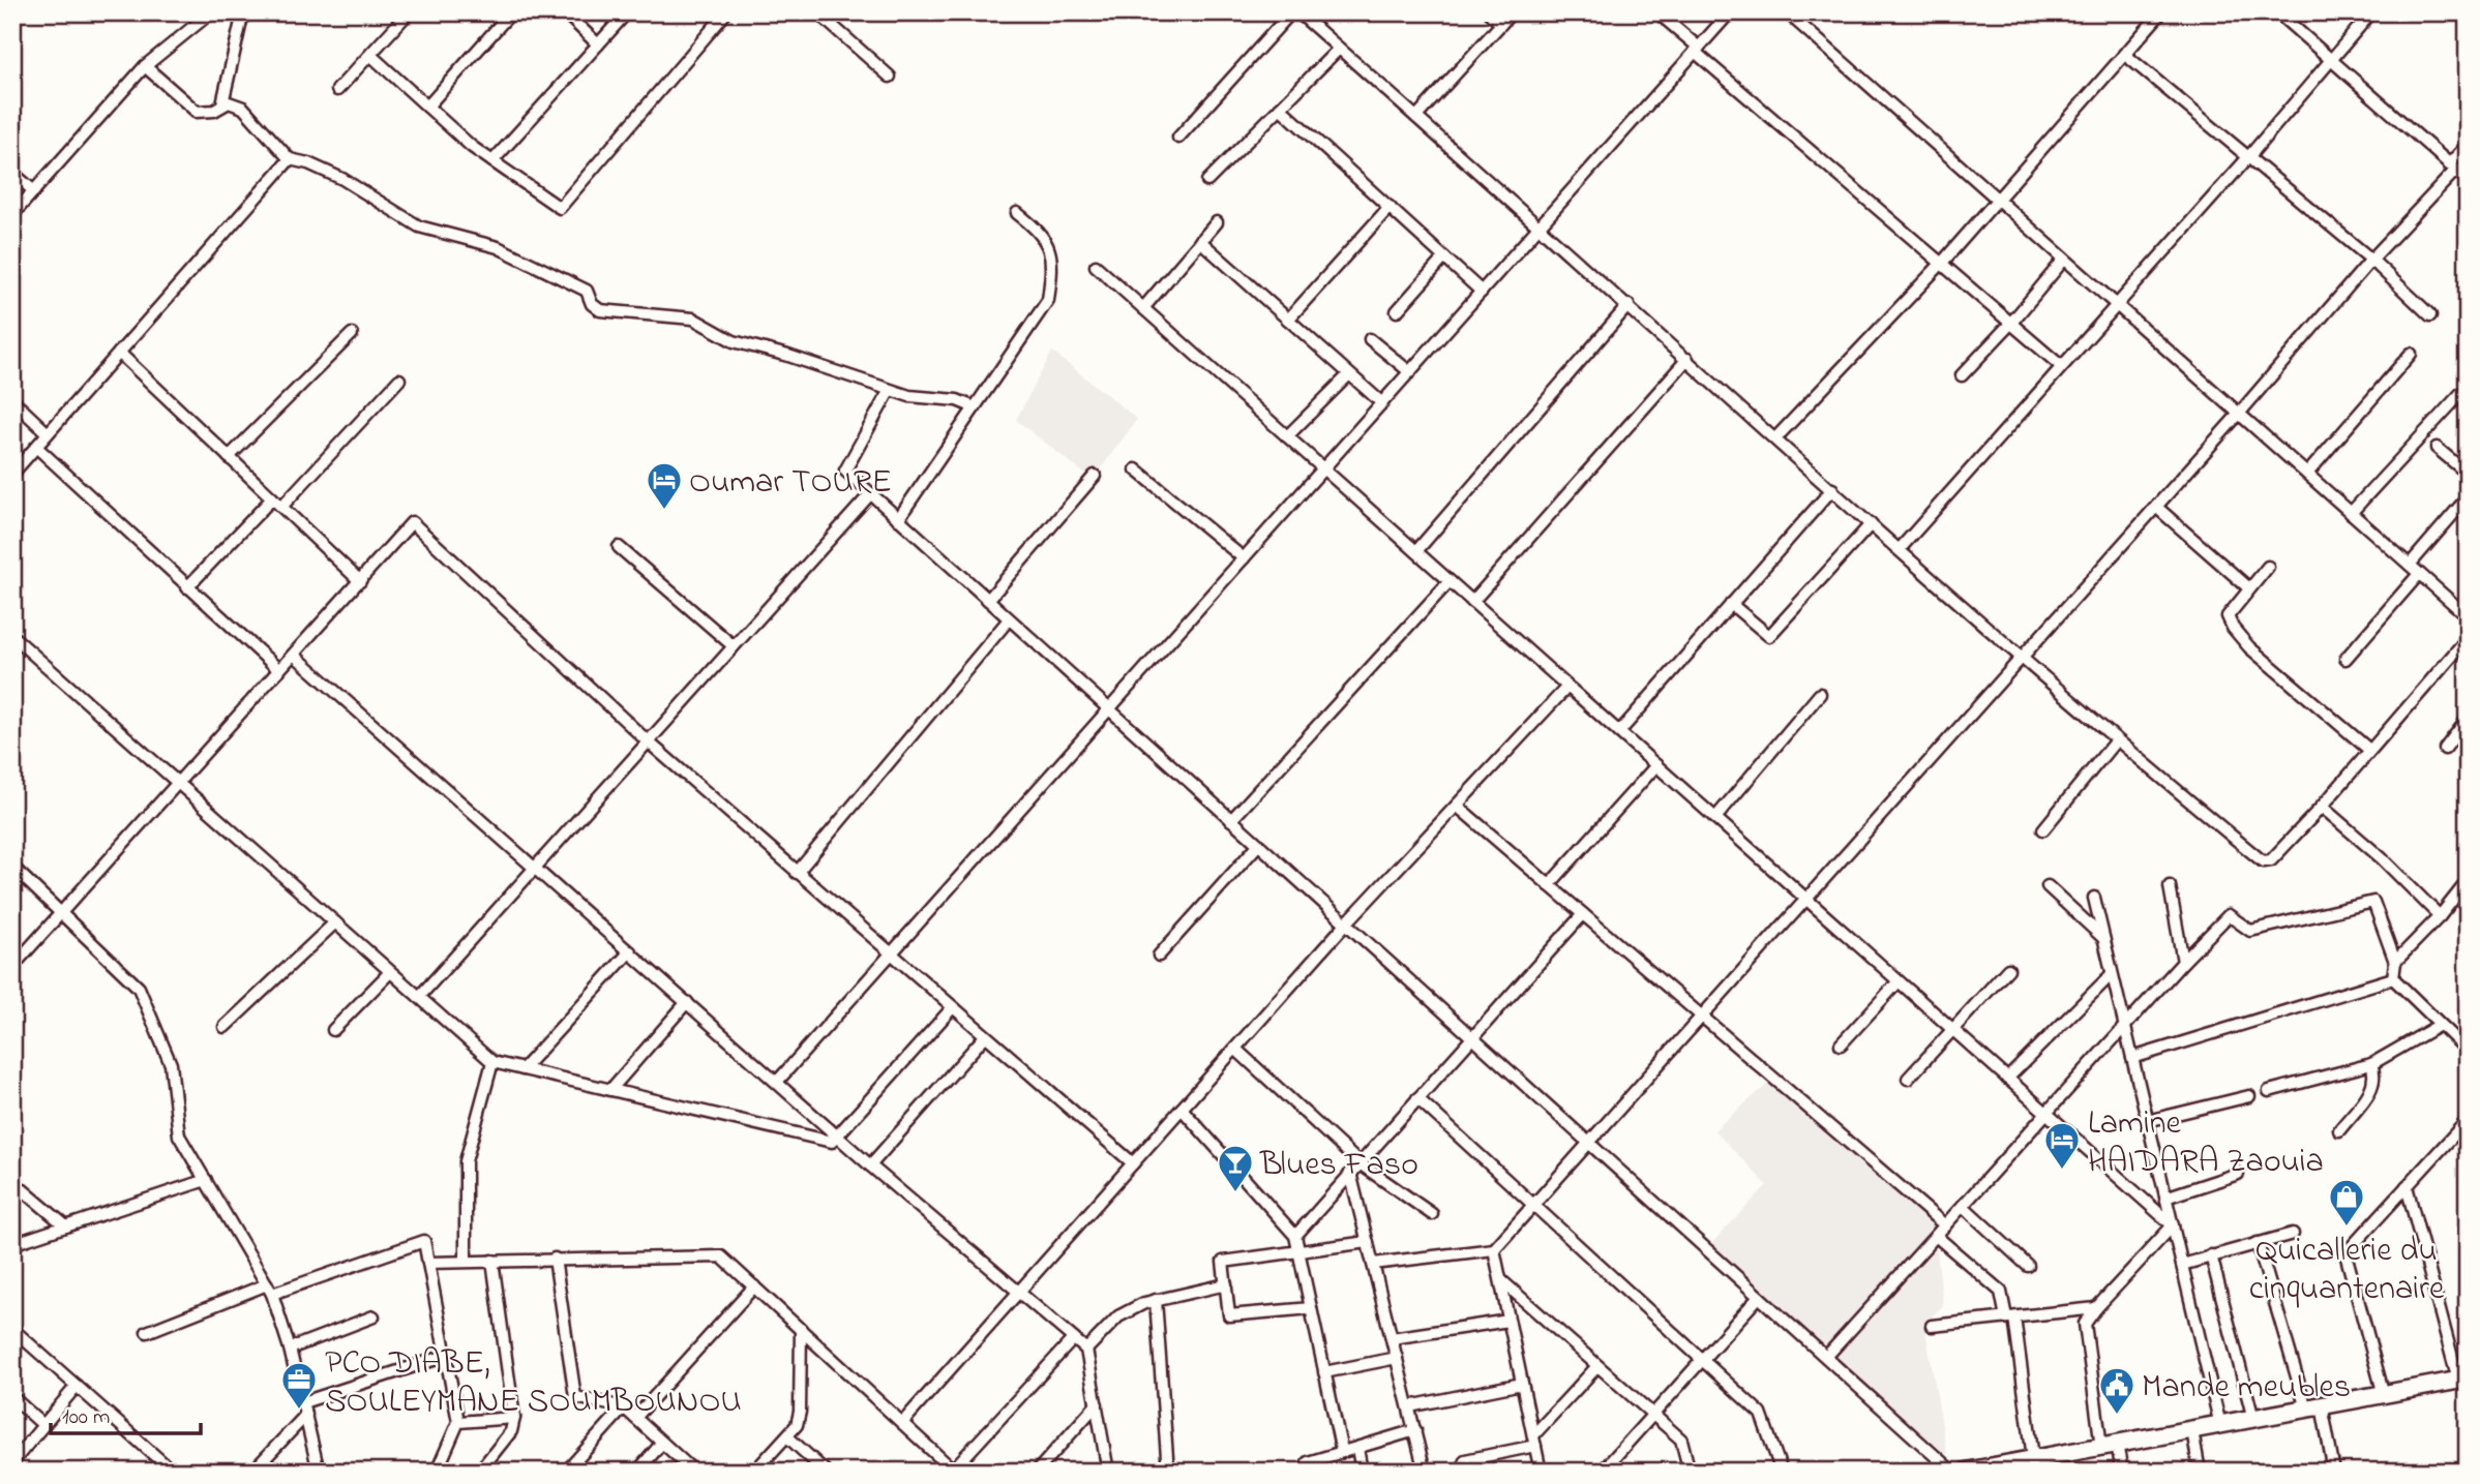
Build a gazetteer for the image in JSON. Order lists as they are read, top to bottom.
{
  "places": {
    "hotel": ["Oumar TOURE", "Lamine HAIDARA Zaouia"],
    "bar": ["Blues Faso"],
    "shop": ["Quicallerie du cinquantenaire"],
    "office": ["PCO DIABE, SOULEYMANE SOUMBOUNOU"],
    "public building": ["Mande meubles"]
  },
  "scale_bar": "100 m"
}
